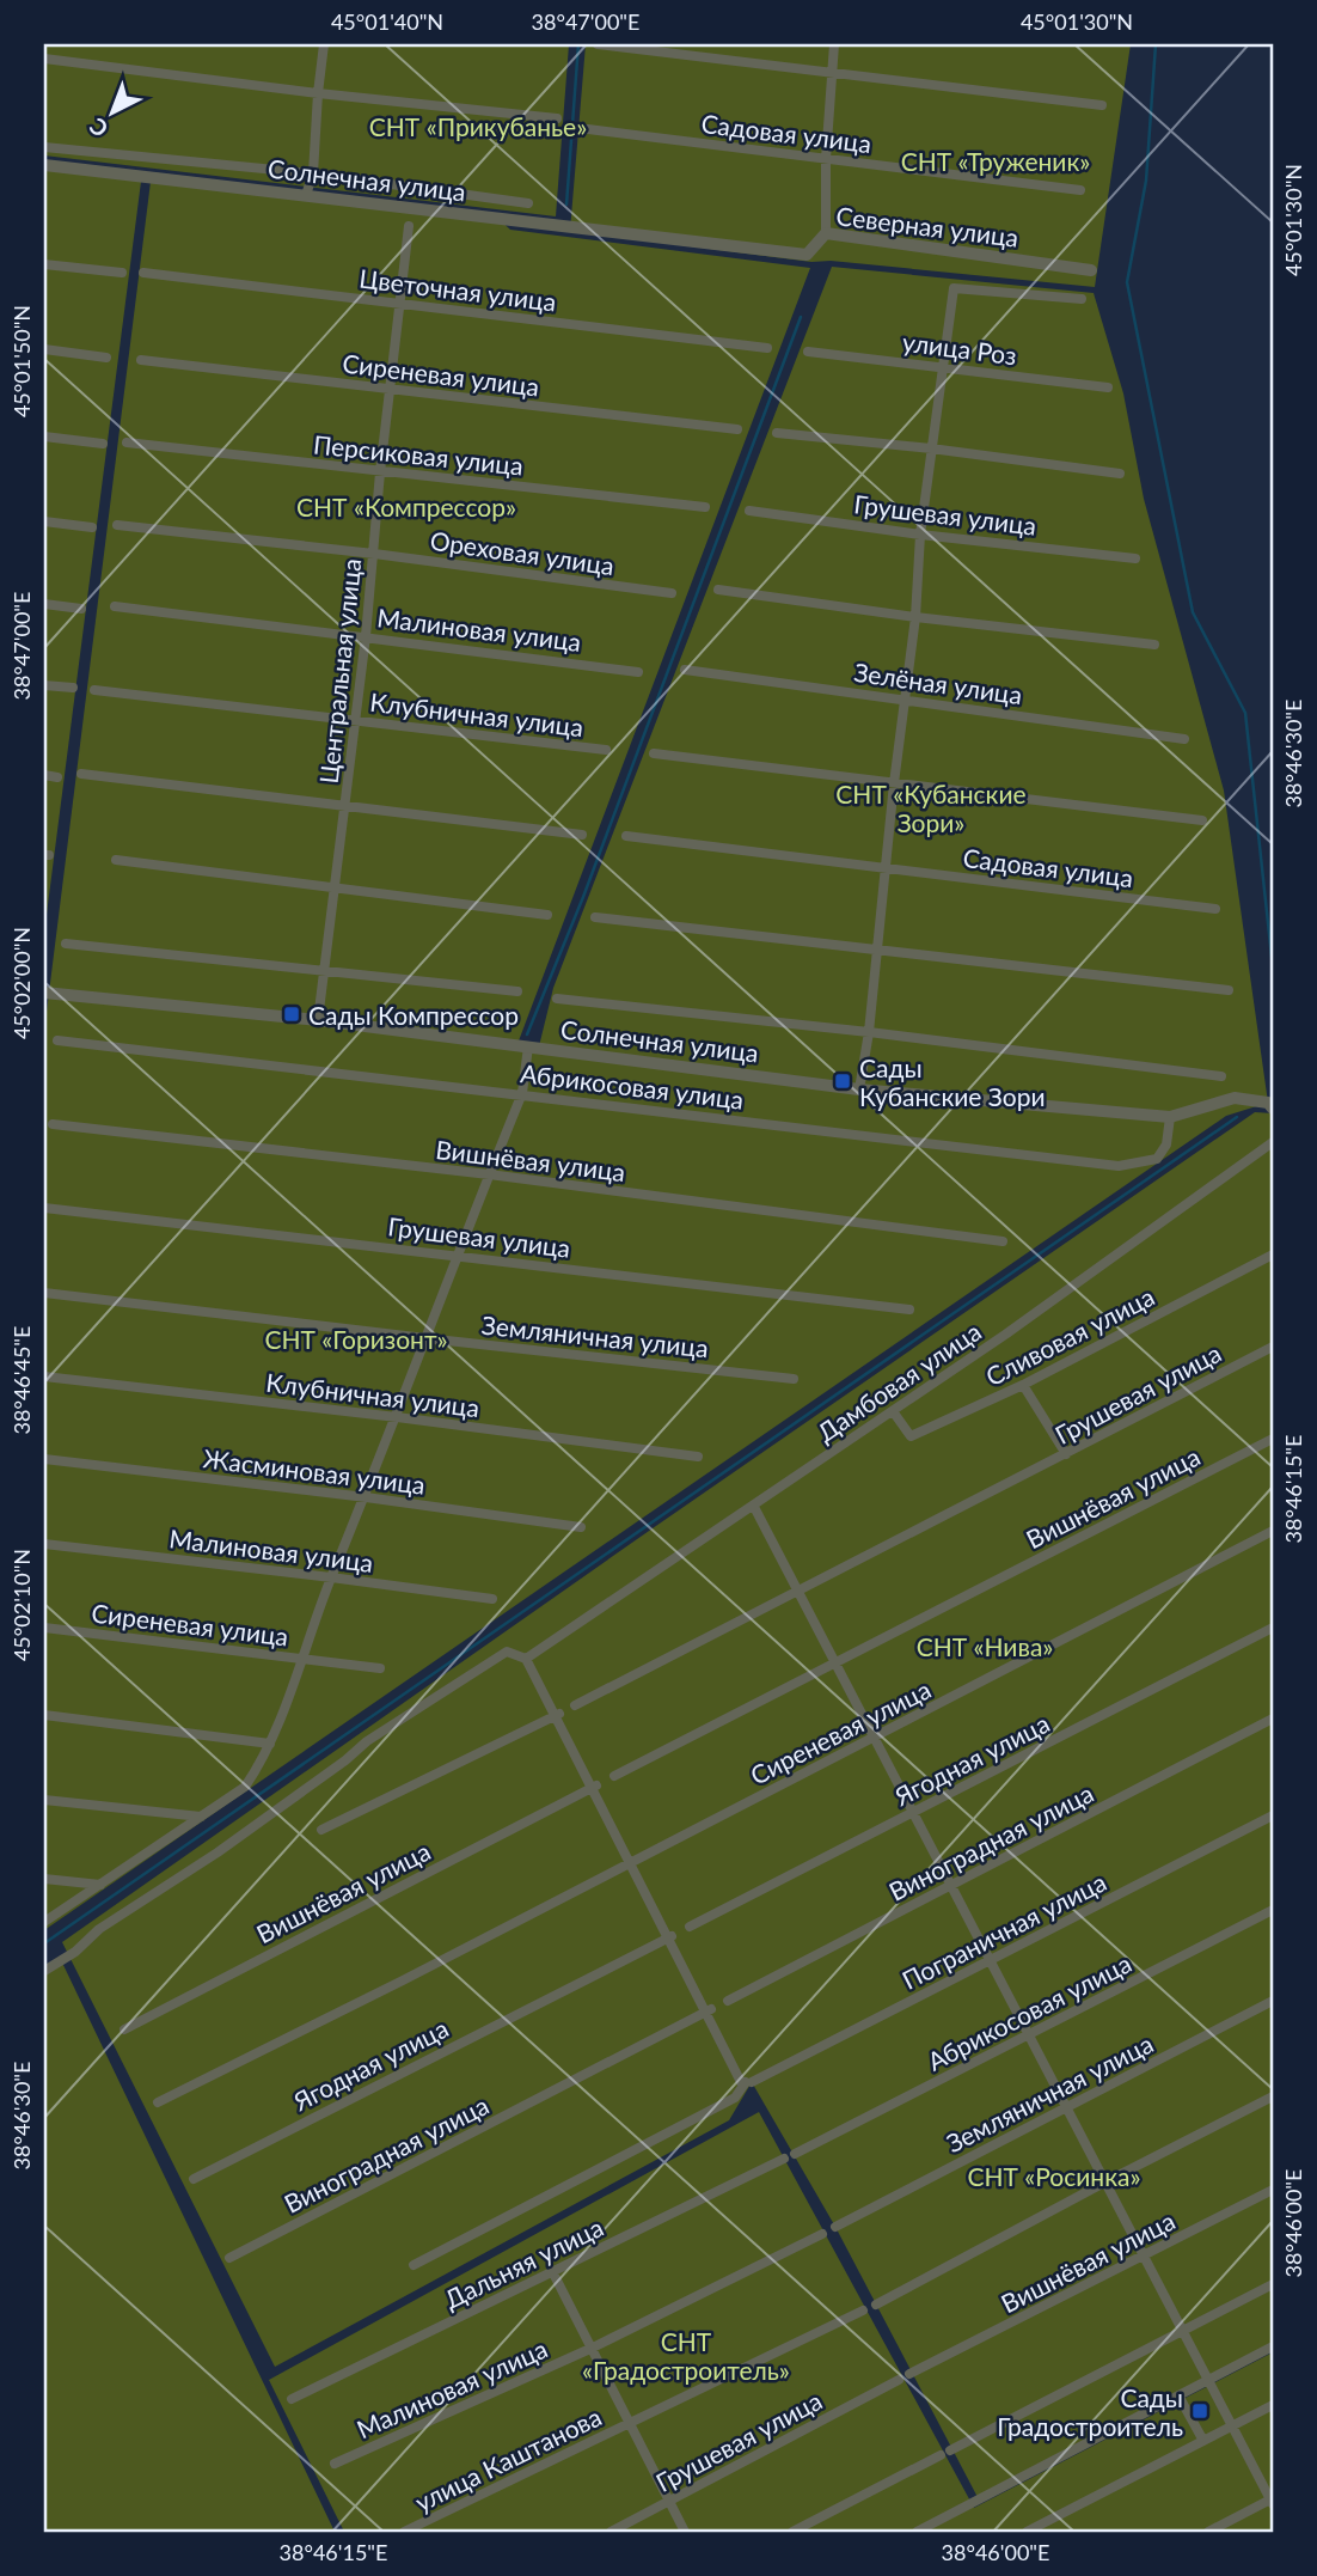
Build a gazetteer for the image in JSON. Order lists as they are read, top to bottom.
{
  "streets": {
    "street": [
      "Садовая улица",
      "Солнечная улица",
      "Северная улица",
      "Цветочная улица",
      "улица Роз",
      "Сиреневая улица",
      "Персиковая улица",
      "Грушевая улица",
      "Ореховая улица",
      "Малиновая улица",
      "Центральная улица",
      "Зелёная улица",
      "Клубничная улица",
      "Абрикосовая улица",
      "Вишнёвая улица",
      "Земляничная улица",
      "Сливовая улица",
      "Дамбовая улица",
      "Жасминовая улица",
      "Ягодная улица",
      "Виноградная улица",
      "Пограничная улица",
      "Дальняя улица",
      "улица Каштанова"
    ]
  },
  "crossings": [
    ["Солнечная улица", "Северная улица"],
    ["Солнечная улица", "Центральная улица"],
    ["Солнечная улица", "Абрикосовая улица"],
    ["Цветочная улица", "Центральная улица"],
    ["Сиреневая улица", "Центральная улица"],
    ["Персиковая улица", "Центральная улица"],
    ["Ореховая улица", "Центральная улица"],
    ["Малиновая улица", "Центральная улица"],
    ["Центральная улица", "Клубничная улица"],
    ["Абрикосовая улица", "Дальняя улица"],
    ["Сливовая улица", "Дамбовая улица"]
  ],
  "parks": [
    "СНТ «Прикубанье»",
    "СНТ «Труженик»",
    "СНТ «Компрессор»",
    "СНТ «Кубанские Зори»",
    "СНТ «Горизонт»",
    "СНТ «Нива»",
    "СНТ «Росинка»",
    "СНТ «Градостроитель»"
  ],
  "places": {
    "transit": ["Сады Компрессор", "Сады Кубанские Зори", "Сады Градостроитель"]
  },
  "north": "bottom left",
  "coordinates": [
    "45°01'40\"N",
    "38°47'00\"E",
    "45°01'30\"N",
    "45°01'50\"N",
    "38°46'30\"E",
    "45°02'00\"N",
    "38°46'45\"E",
    "38°46'15\"E",
    "45°02'10\"N",
    "38°46'00\"E"
  ]
}
